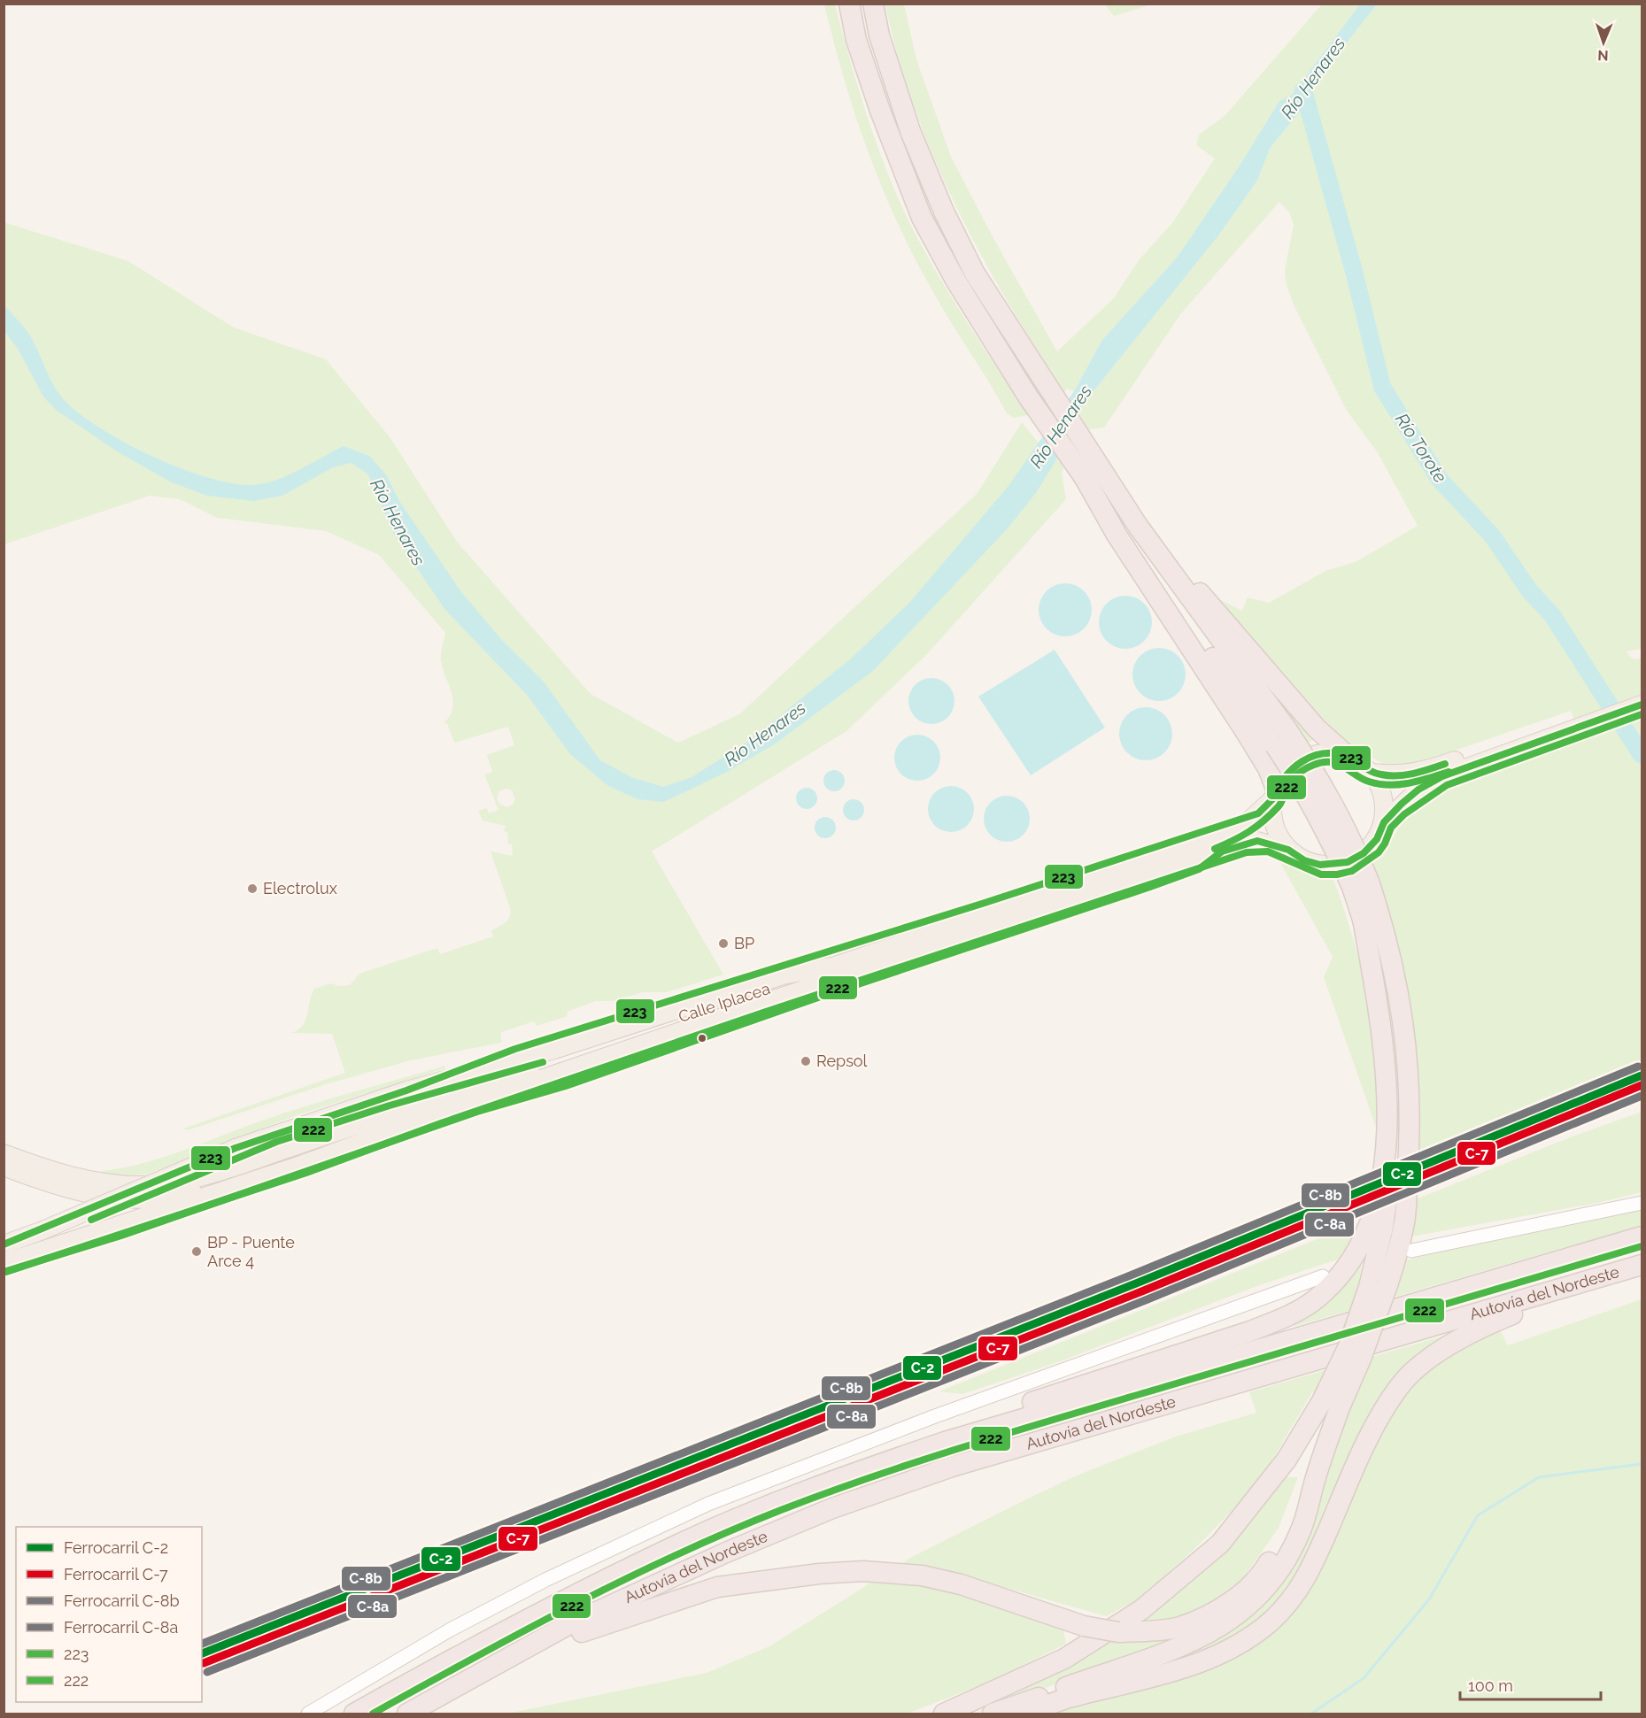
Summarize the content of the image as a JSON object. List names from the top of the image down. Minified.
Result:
{"streets":{"highway":["Autovía del Nordeste"],"main road":["Calle Iplacea"]},"water":["Río Henares","Río Torote"],"places":["Electrolux","BP","Repsol","BP - Puente Arce 4"],"lines":["transit line 223","transit line 222","rail line C-8b","rail line C-2","rail line C-7","rail line C-8a"],"legend":["Ferrocarril C-2","Ferrocarril C-7","Ferrocarril C-8b","Ferrocarril C-8a","223","222"],"scale_bar":"100 m","north":"bottom"}
